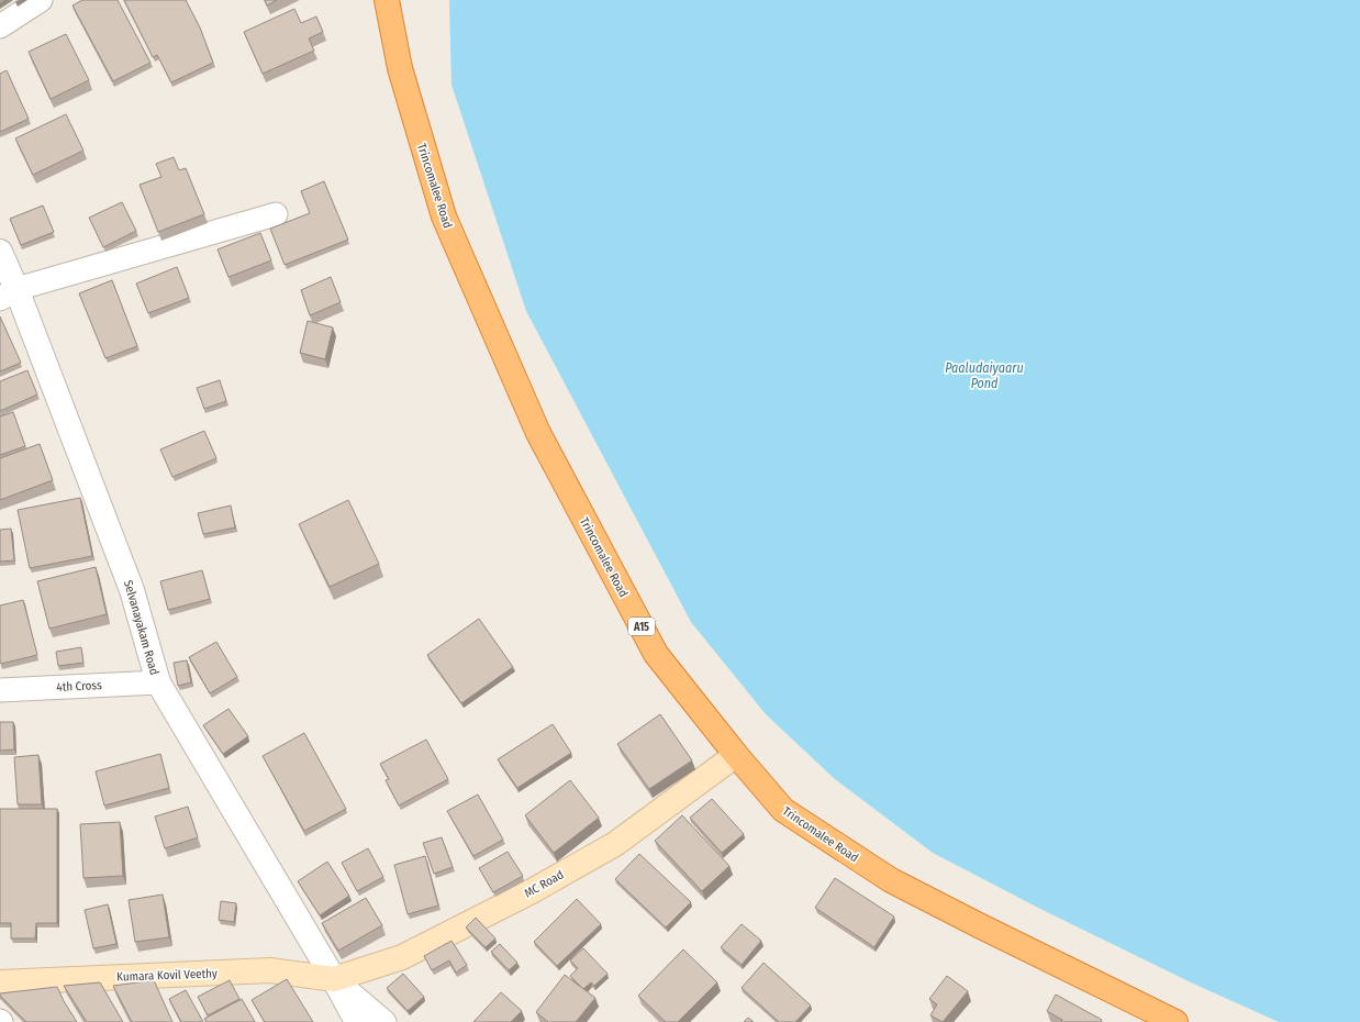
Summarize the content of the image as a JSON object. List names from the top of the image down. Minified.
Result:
{"streets":{"highway":["Trincomalee Road","A15"],"main road":["MC Road","Kumara Kovil Veethy"],"street":["Selvanayakam Road","4th Cross"]},"crossings":[["Trincomalee Road","MC Road"],["Selvanayakam Road","4th Cross"],["Selvanayakam Road","MC Road"],["Selvanayakam Road","Kumara Kovil Veethy"],["MC Road","Kumara Kovil Veethy"]],"water":["Paaludaiyaaru Pond"]}
